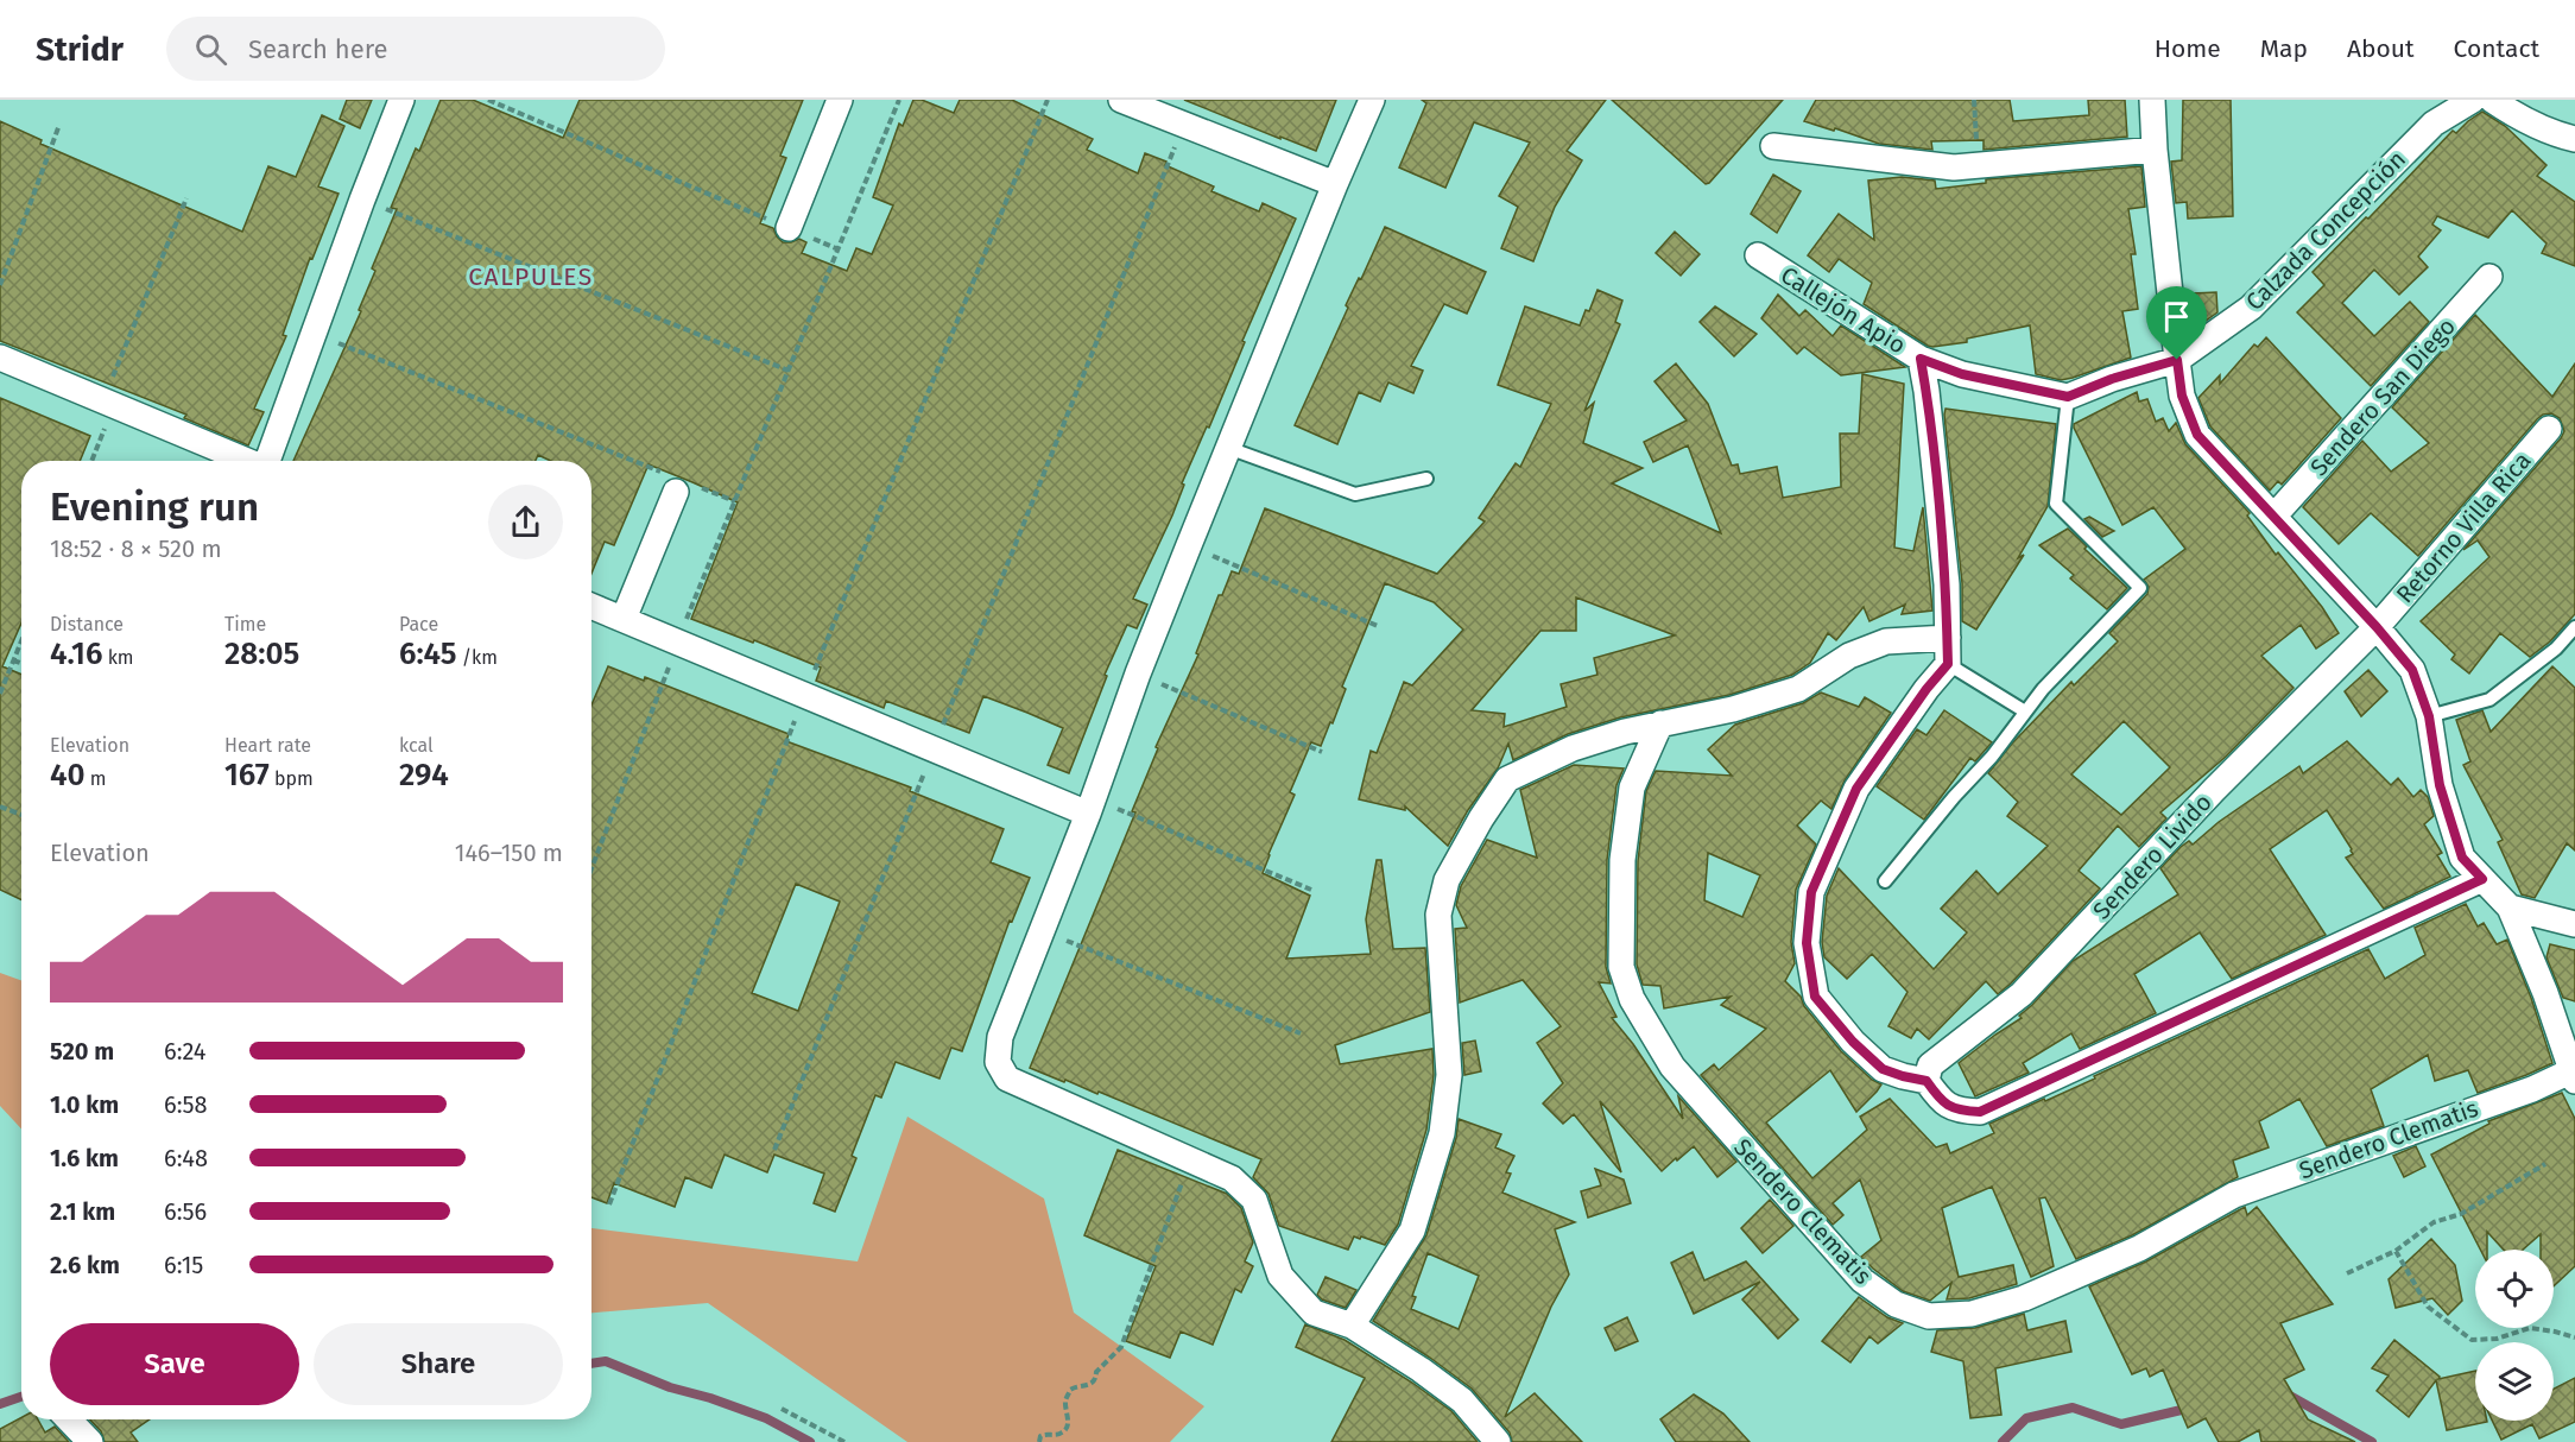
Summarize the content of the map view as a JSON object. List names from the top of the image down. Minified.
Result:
{"streets":{"street":["Calzada Concepción","Callejón Apio","Sendero San Diego","Retorno Villa Rica","Sendero Livido","Sendero Clematis"]},"crossings":[["Retorno Villa Rica","Sendero Livido"]],"districts":["CALPULES"],"page":{"header":"Stridr","search":"Search here","nav":["Home","Map","About","Contact"],"heading":["Evening run","18:52 · 8 × 520 m"],"stats":[["Distance","4.16 km"],["Time","28:05"],["Pace","6:45 /km"],["Elevation","40 m"],["Heart rate","167 bpm"],["kcal","294"]],"chart":["Elevation","146–150 m"],"list":[{"name":"520 m","note":"6:24"},{"name":"1.0 km","note":"6:58"},{"name":"1.6 km","note":"6:48"},{"name":"2.1 km","note":"6:56"},{"name":"2.6 km","note":"6:15"}],"buttons":["Save","Share"]}}
